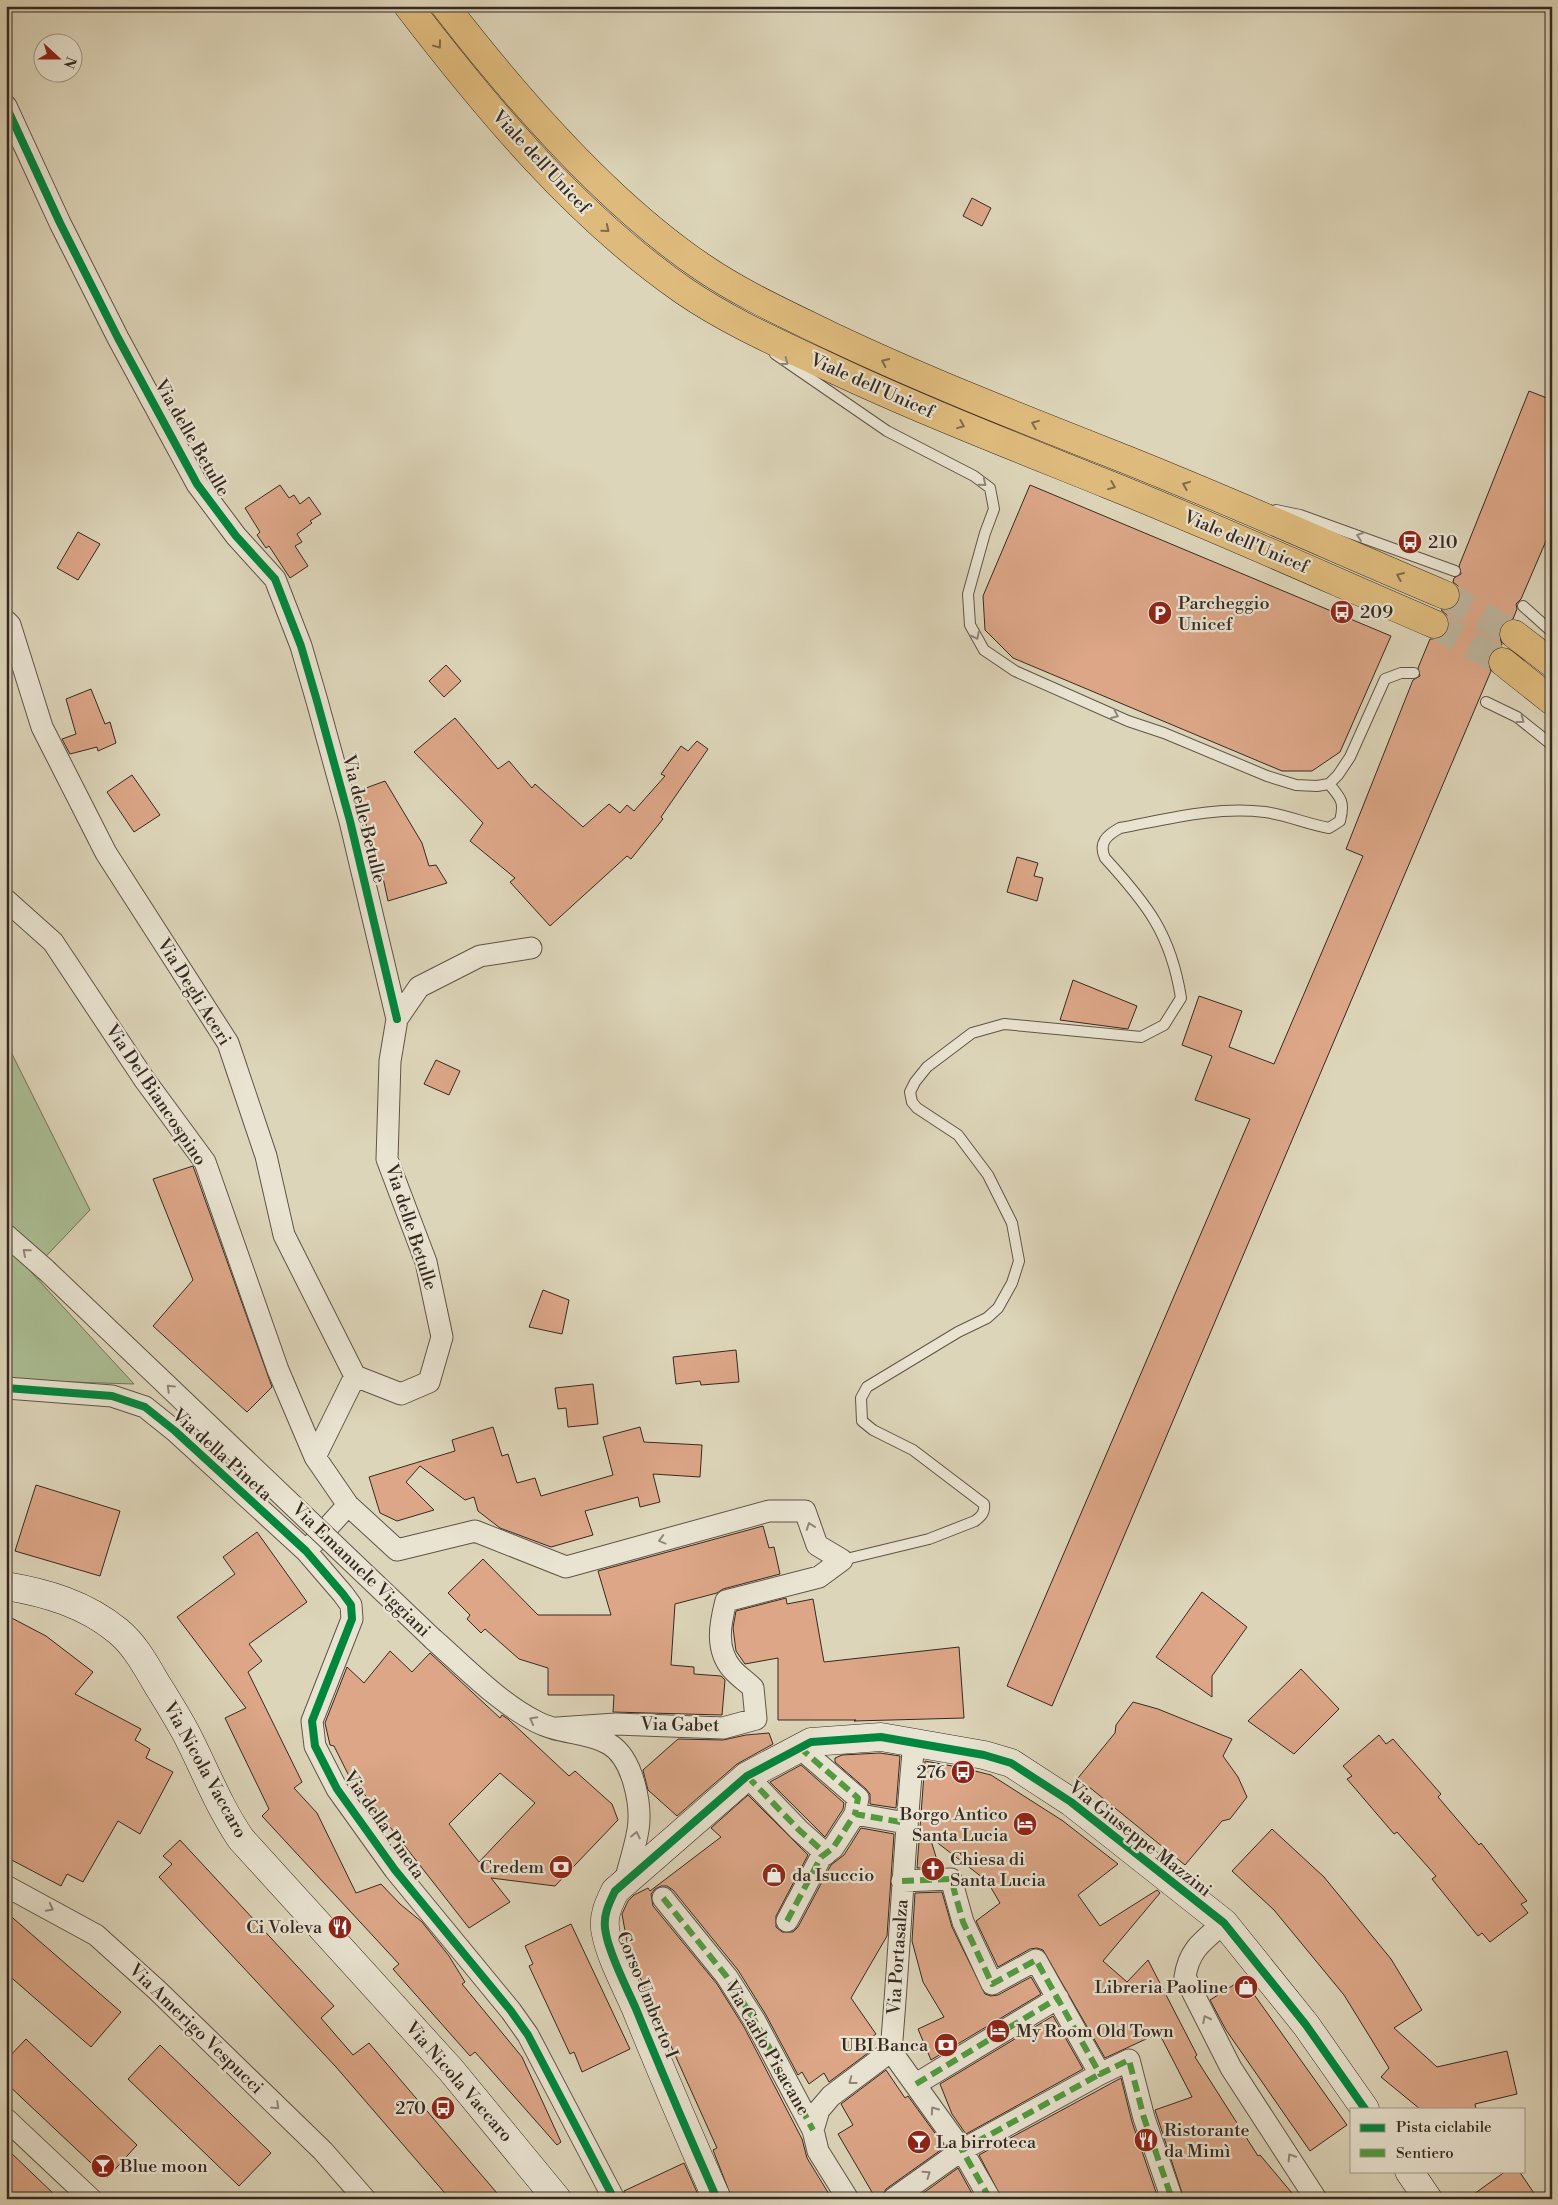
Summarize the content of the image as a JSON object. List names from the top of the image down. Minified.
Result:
{"streets":{"main road":["Viale dell'Unicef"],"street":["Via delle Betulle","Via Degli Aceri","Via Del Biancospino","Via della Pineta","Via Emanuele Viggiani","Via Gabet","Via Nicola Vaccaro","Via Giuseppe Mazzini","Via Portasalza","Corso Umberto I","Via Amerigo Vespucci","Via Carlo Pisacane"]},"crossings":[["Via delle Betulle","Via Degli Aceri"],["Via Del Biancospino","Via Gabet"],["Via Emanuele Viggiani","Via Gabet"],["Via Emanuele Viggiani","Corso Umberto I"],["Via Giuseppe Mazzini","Via Portasalza"],["Via Giuseppe Mazzini","Corso Umberto I"]],"one_way":["Via Del Biancospino","Via Emanuele Viggiani","Via Amerigo Vespucci"],"places":{"bus stop":["210","209","276","270"],"parking":["Parcheggio Unicef"],"hotel":["Borgo Antico Santa Lucia","My Room Old Town"],"bank":["Credem","UBI Banca"],"church":["Chiesa di Santa Lucia"],"shop":["da Isuccio","Libreria Paoline"],"restaurant":["Ci Voleva","Ristorante da Mimì"],"bar":["La birroteca","Blue moon"]},"legend":["Pista ciclabile","Sentiero"],"north":"right"}
